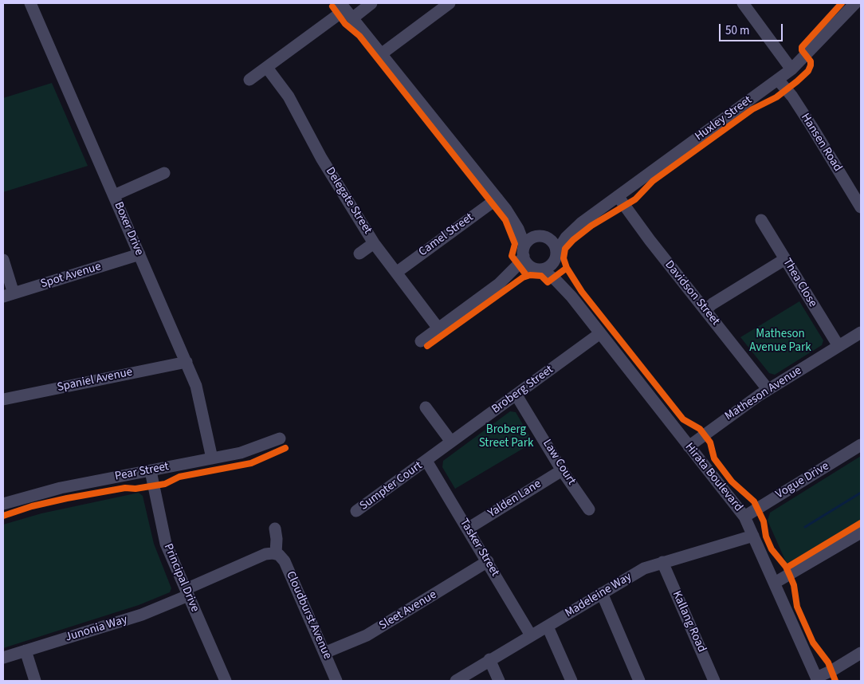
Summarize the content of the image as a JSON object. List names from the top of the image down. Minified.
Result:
{"streets":{"street":["Huxley Street","Hansen Road","Delegate Street","Boxer Drive","Camel Street","Spot Avenue","Thea Close","Davidson Street","Spaniel Avenue","Broberg Street","Matheson Avenue","Law Court","Pear Street","Hirata Boulevard","Vogue Drive","Sumpter Court","Yalden Lane","Tasker Street","Principal Drive","Madeleine Way","Sleet Avenue","Cloudburst Avenue","Kallang Road","Junonia Way"]},"crossings":[["Huxley Street","Hansen Road"],["Huxley Street","Davidson Street"],["Huxley Street","Hirata Boulevard"],["Delegate Street","Camel Street"],["Boxer Drive","Spot Avenue"],["Boxer Drive","Spaniel Avenue"],["Boxer Drive","Pear Street"],["Thea Close","Matheson Avenue"],["Davidson Street","Matheson Avenue"],["Broberg Street","Law Court"],["Broberg Street","Hirata Boulevard"],["Broberg Street","Sumpter Court"],["Broberg Street","Tasker Street"],["Matheson Avenue","Hirata Boulevard"],["Law Court","Yalden Lane"],["Pear Street","Principal Drive"],["Hirata Boulevard","Vogue Drive"],["Hirata Boulevard","Madeleine Way"],["Sumpter Court","Tasker Street"],["Yalden Lane","Tasker Street"],["Tasker Street","Madeleine Way"],["Tasker Street","Sleet Avenue"],["Principal Drive","Junonia Way"],["Madeleine Way","Kallang Road"],["Sleet Avenue","Cloudburst Avenue"]],"parks":["Matheson Avenue Park","Broberg Street Park"],"scale_bar":"50 m"}
